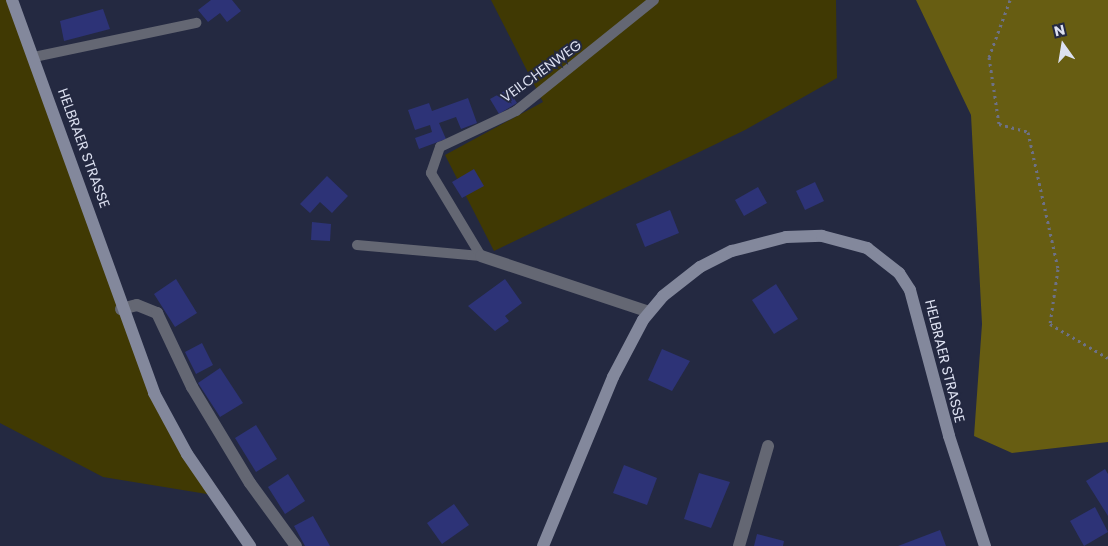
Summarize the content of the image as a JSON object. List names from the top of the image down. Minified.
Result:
{"streets":{"main road":["HELBRAER STRASSE"],"lane":["VEILCHENWEG"]},"north":"top"}
